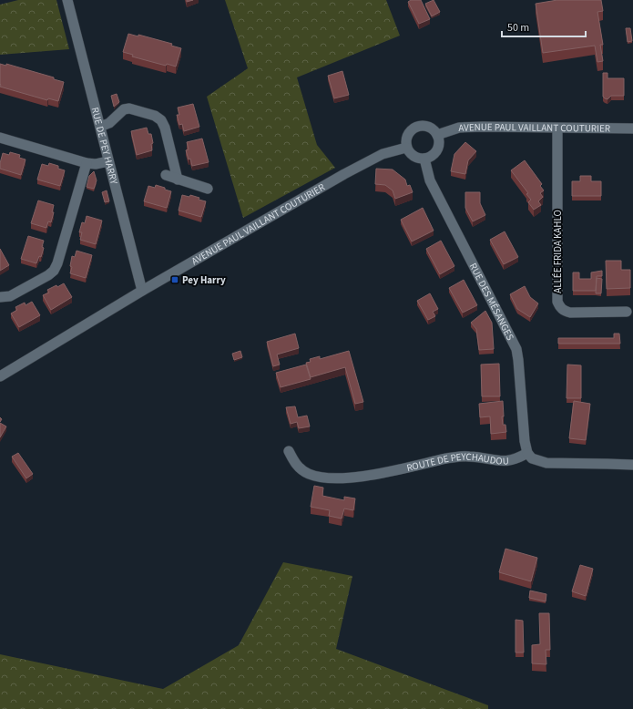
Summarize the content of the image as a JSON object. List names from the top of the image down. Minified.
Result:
{"streets":{"street":["AVENUE PAUL VAILLANT COUTURIER","RUE DE PEY HARRY","ALLÉE FRIDA KAHLO","RUE DES MÉSANGES","ROUTE DE PEYCHAUDOU"]},"crossings":[["AVENUE PAUL VAILLANT COUTURIER","RUE DE PEY HARRY"],["AVENUE PAUL VAILLANT COUTURIER","ALLÉE FRIDA KAHLO"],["AVENUE PAUL VAILLANT COUTURIER","RUE DES MÉSANGES"],["RUE DES MÉSANGES","ROUTE DE PEYCHAUDOU"]],"places":{"transit":["Pey Harry"]},"scale_bar":"50 m"}
